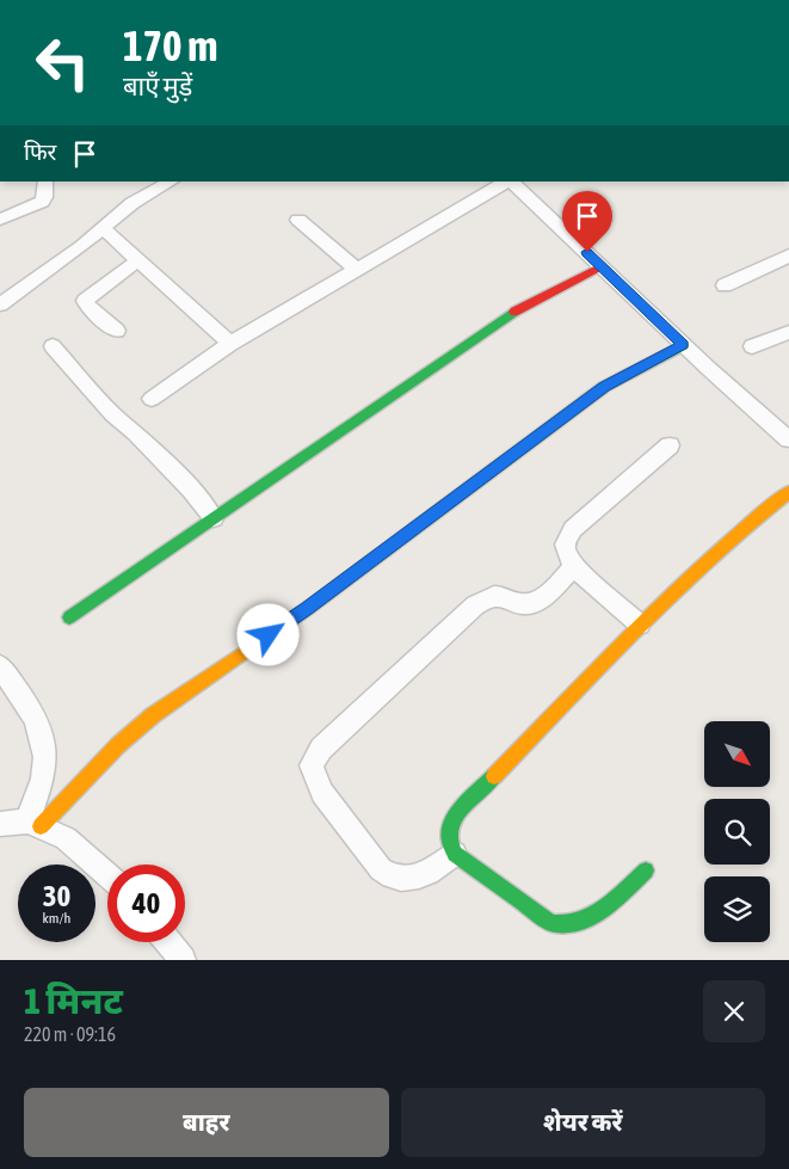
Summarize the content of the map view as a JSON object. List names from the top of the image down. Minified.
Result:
{"north":"bottom right","page":{"turn":["170 m","बाएँ मुड़ें"],"then":"फिर","speed":"30 km/h","limit":"40","heading":["1 मिनट","220 m · 09:16"],"buttons":["बाहर","शेयर करें"]}}
